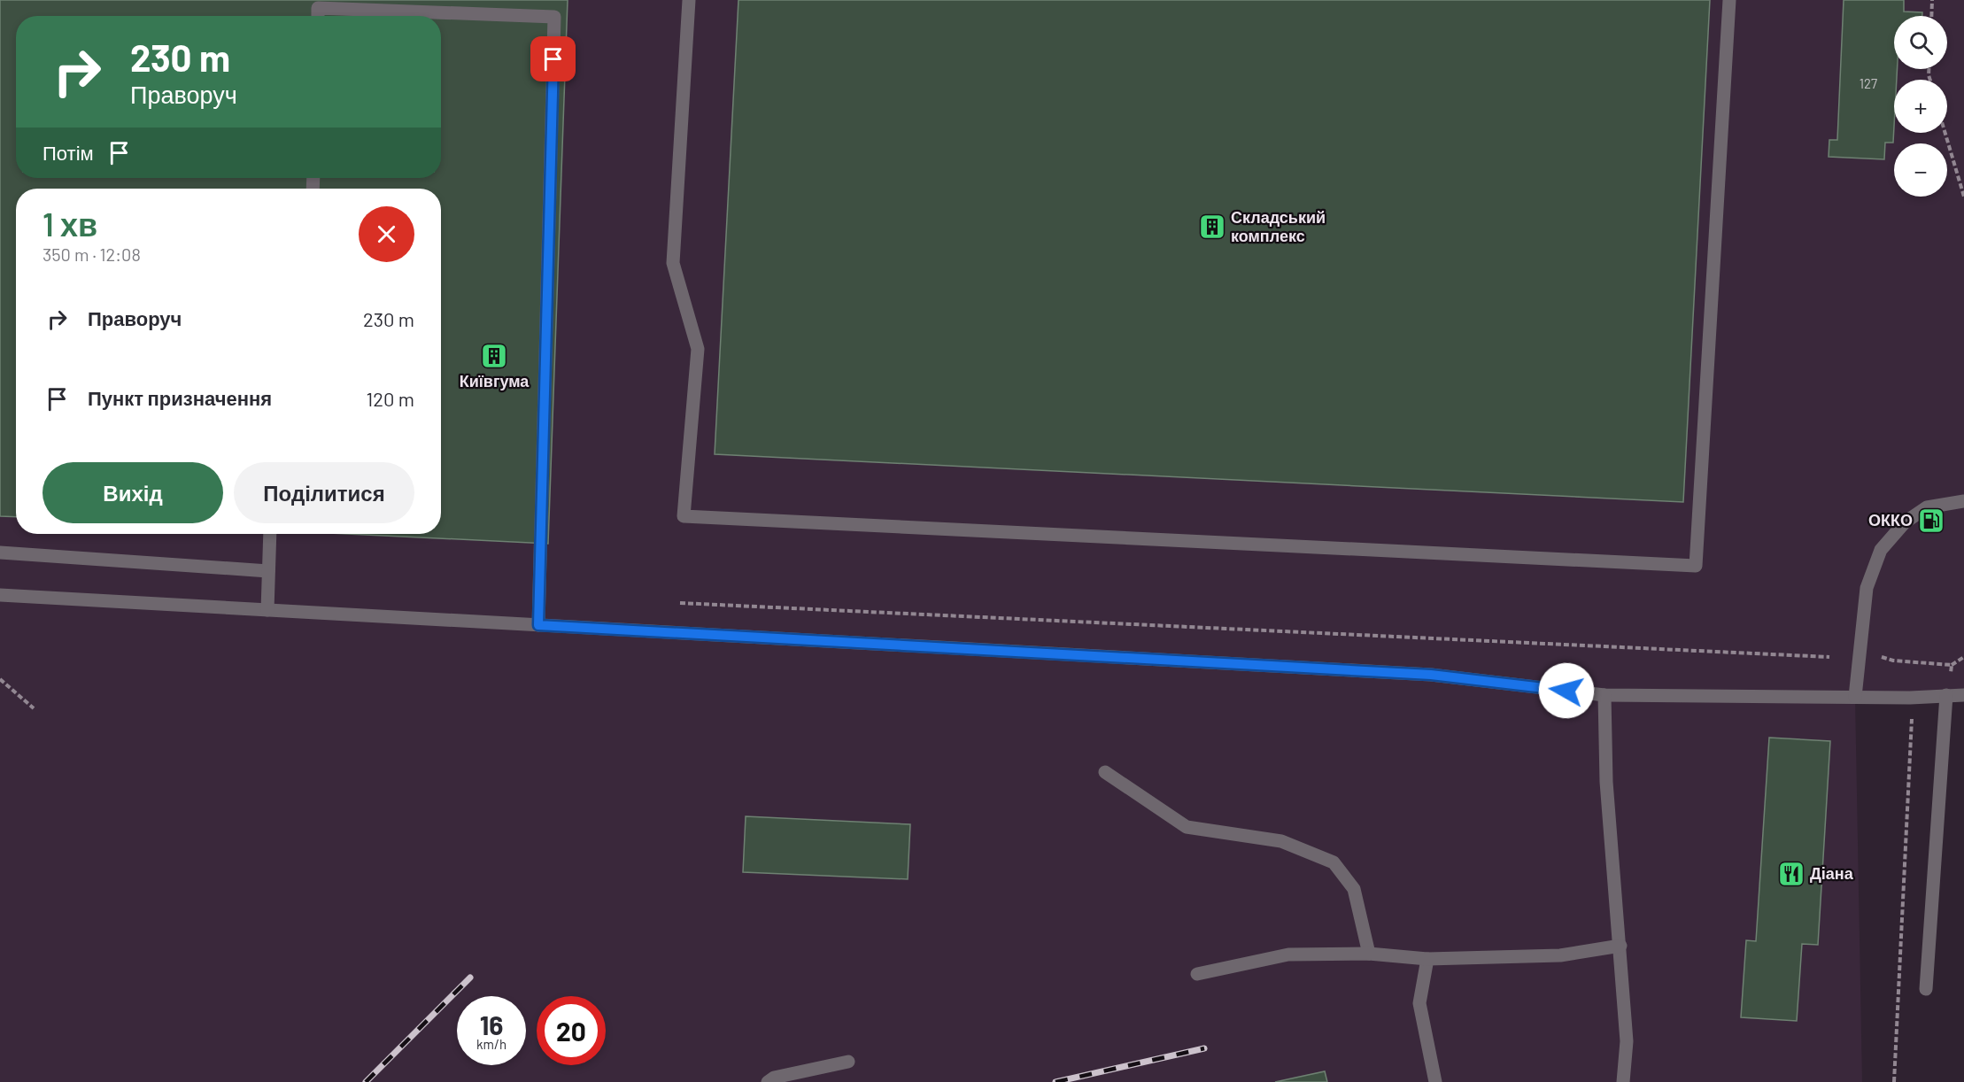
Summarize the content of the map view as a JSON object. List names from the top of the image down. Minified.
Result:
{"places":{"building":["Складський комплекс","Київгума"],"fuel station":["ОККО"],"restaurant":["Діана"]},"house_numbers":["127"],"page":{"map_buttons":["+","−"],"turn":["230 m","Праворуч"],"then":"Потім","heading":["1 хв","350 m · 12:08"],"list":[{"name":"Праворуч","value":"230 m"},{"name":"Пункт призначення","value":"120 m"}],"buttons":["Вихід","Поділитися"],"speed":"16 km/h","limit":"20"}}
